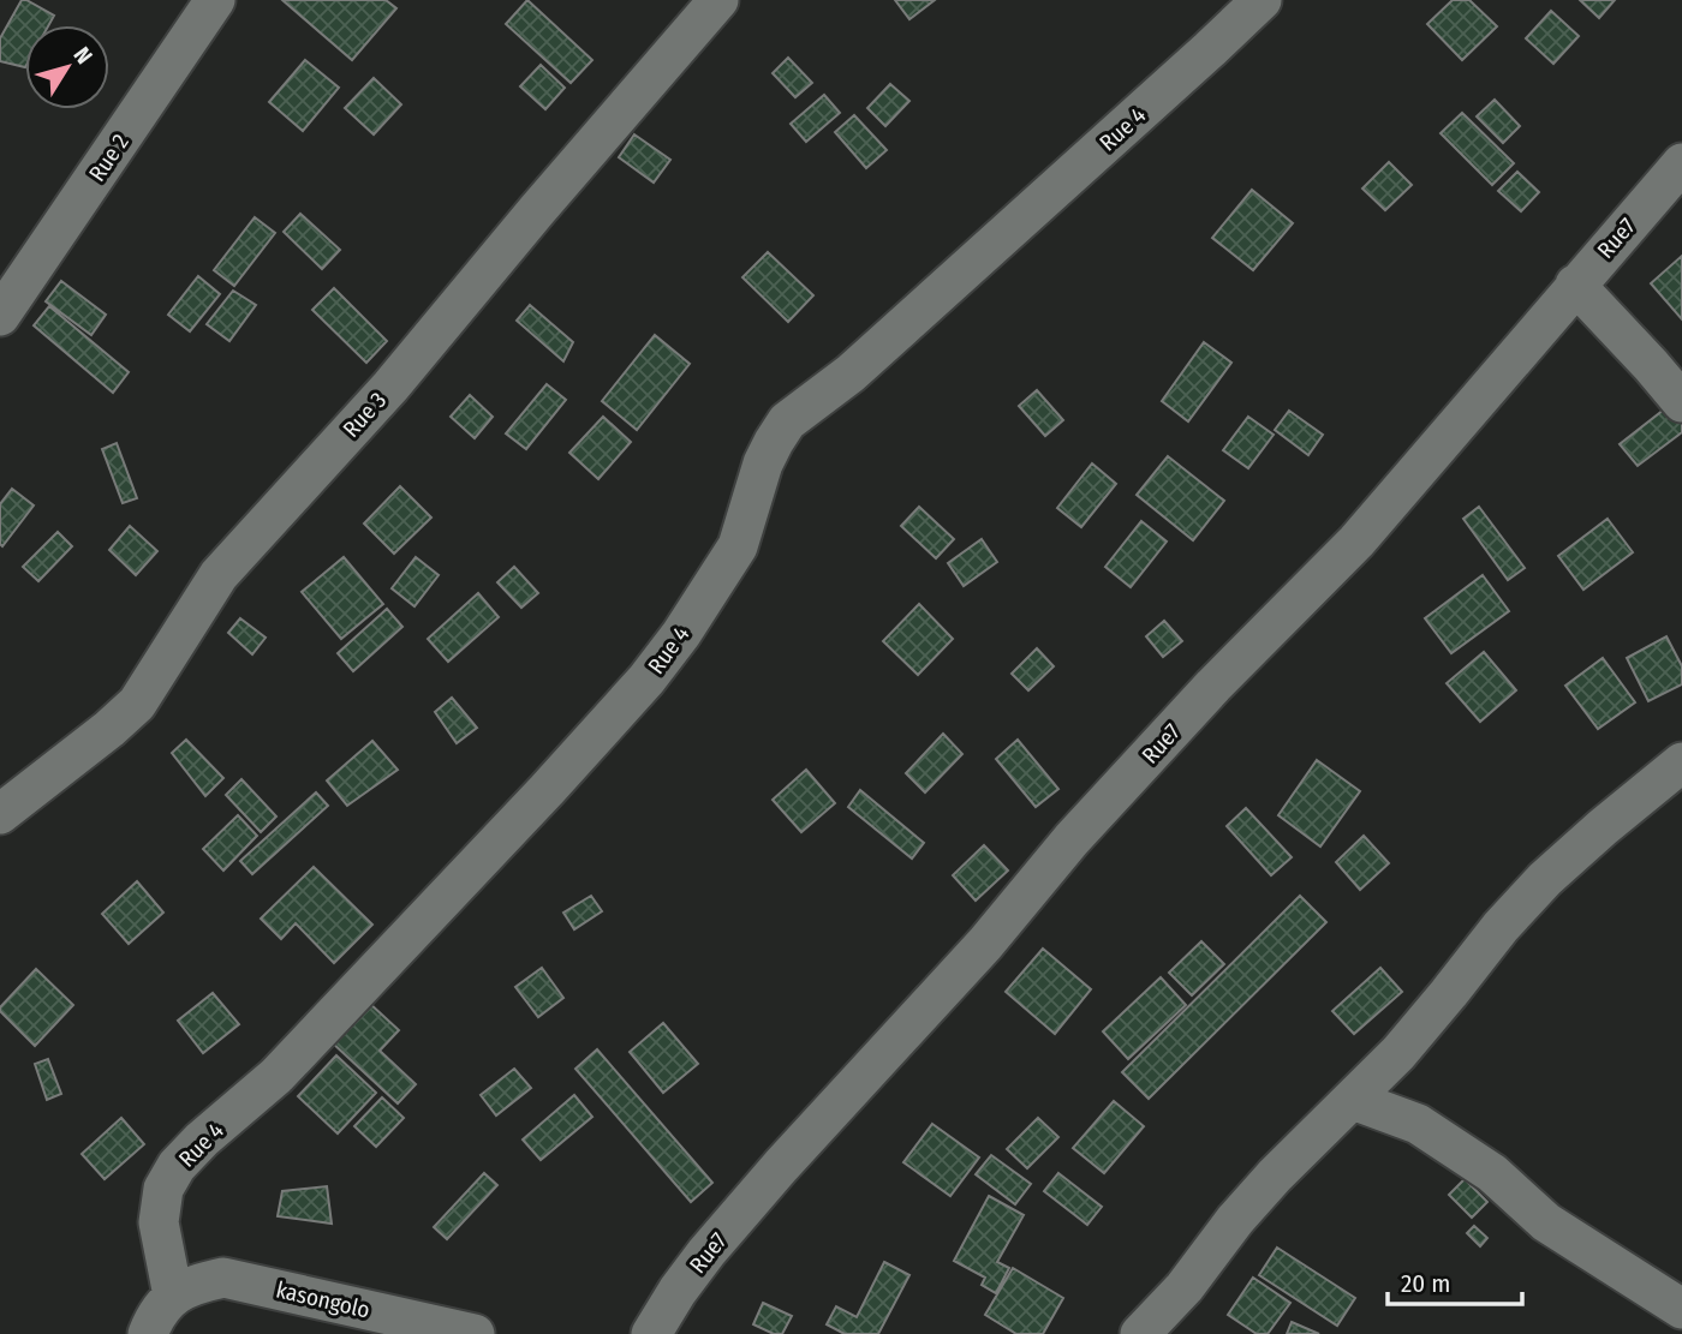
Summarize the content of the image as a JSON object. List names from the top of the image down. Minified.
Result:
{"streets":{"street":["Rue 4","Rue 2","Rue7","Rue 3","kasongolo"]},"crossings":[["Rue 4","kasongolo"]],"scale_bar":"20 m","north":"top right"}
